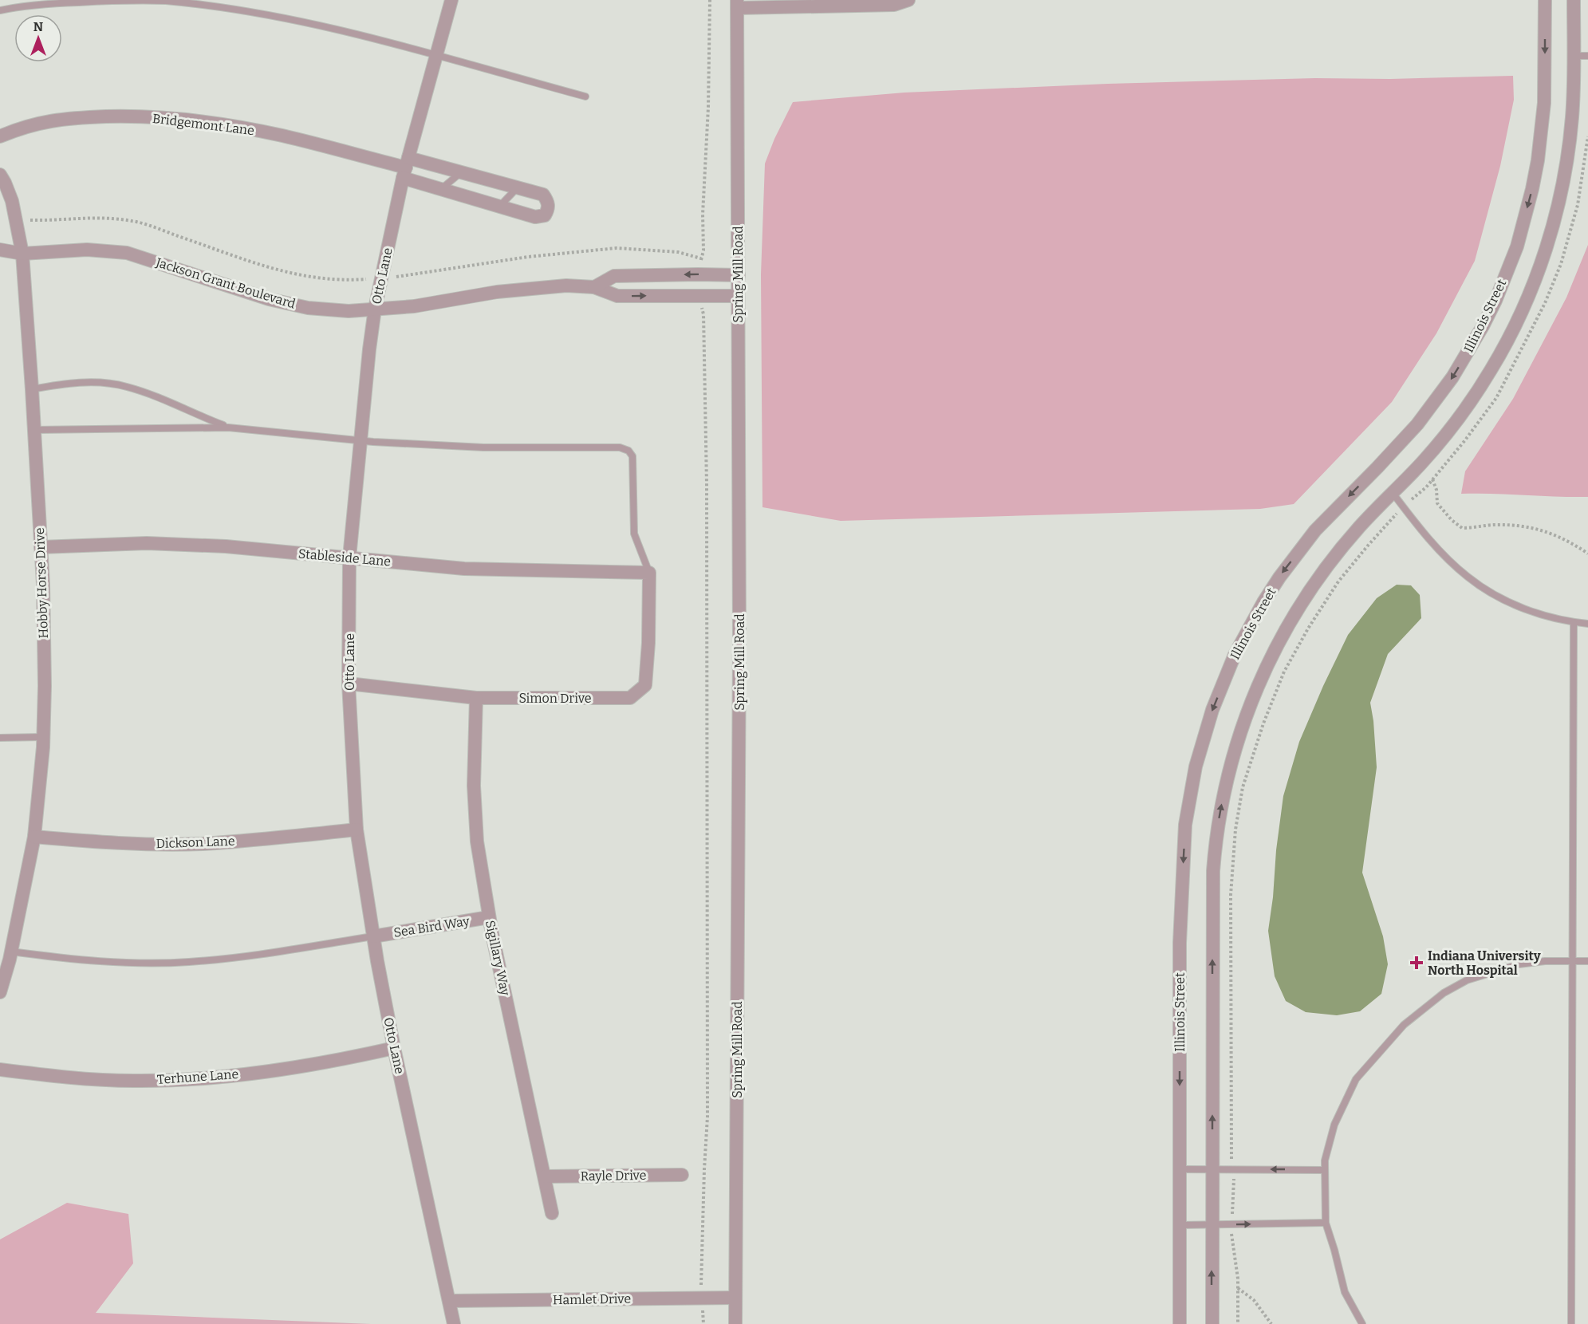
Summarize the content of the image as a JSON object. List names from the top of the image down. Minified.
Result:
{"streets":{"street":["Bridgemont Lane","Spring Mill Road","Otto Lane","Jackson Grant Boulevard","Illinois Street","Stableside Lane","Hobby Horse Drive","Simon Drive","Dickson Lane","Sea Bird Way","Sigillary Way","Terhune Lane","Rayle Drive","Hamlet Drive"]},"crossings":[["Bridgemont Lane","Otto Lane"],["Spring Mill Road","Jackson Grant Boulevard"],["Spring Mill Road","Hamlet Drive"],["Otto Lane","Jackson Grant Boulevard"],["Otto Lane","Stableside Lane"],["Otto Lane","Simon Drive"],["Otto Lane","Dickson Lane"],["Otto Lane","Sea Bird Way"],["Otto Lane","Terhune Lane"],["Otto Lane","Hamlet Drive"],["Jackson Grant Boulevard","Hobby Horse Drive"],["Stableside Lane","Hobby Horse Drive"],["Stableside Lane","Simon Drive"],["Hobby Horse Drive","Dickson Lane"],["Simon Drive","Sigillary Way"],["Sea Bird Way","Sigillary Way"],["Sigillary Way","Rayle Drive"]],"places":{"health":["Indiana University North Hospital"]},"north":"top"}
